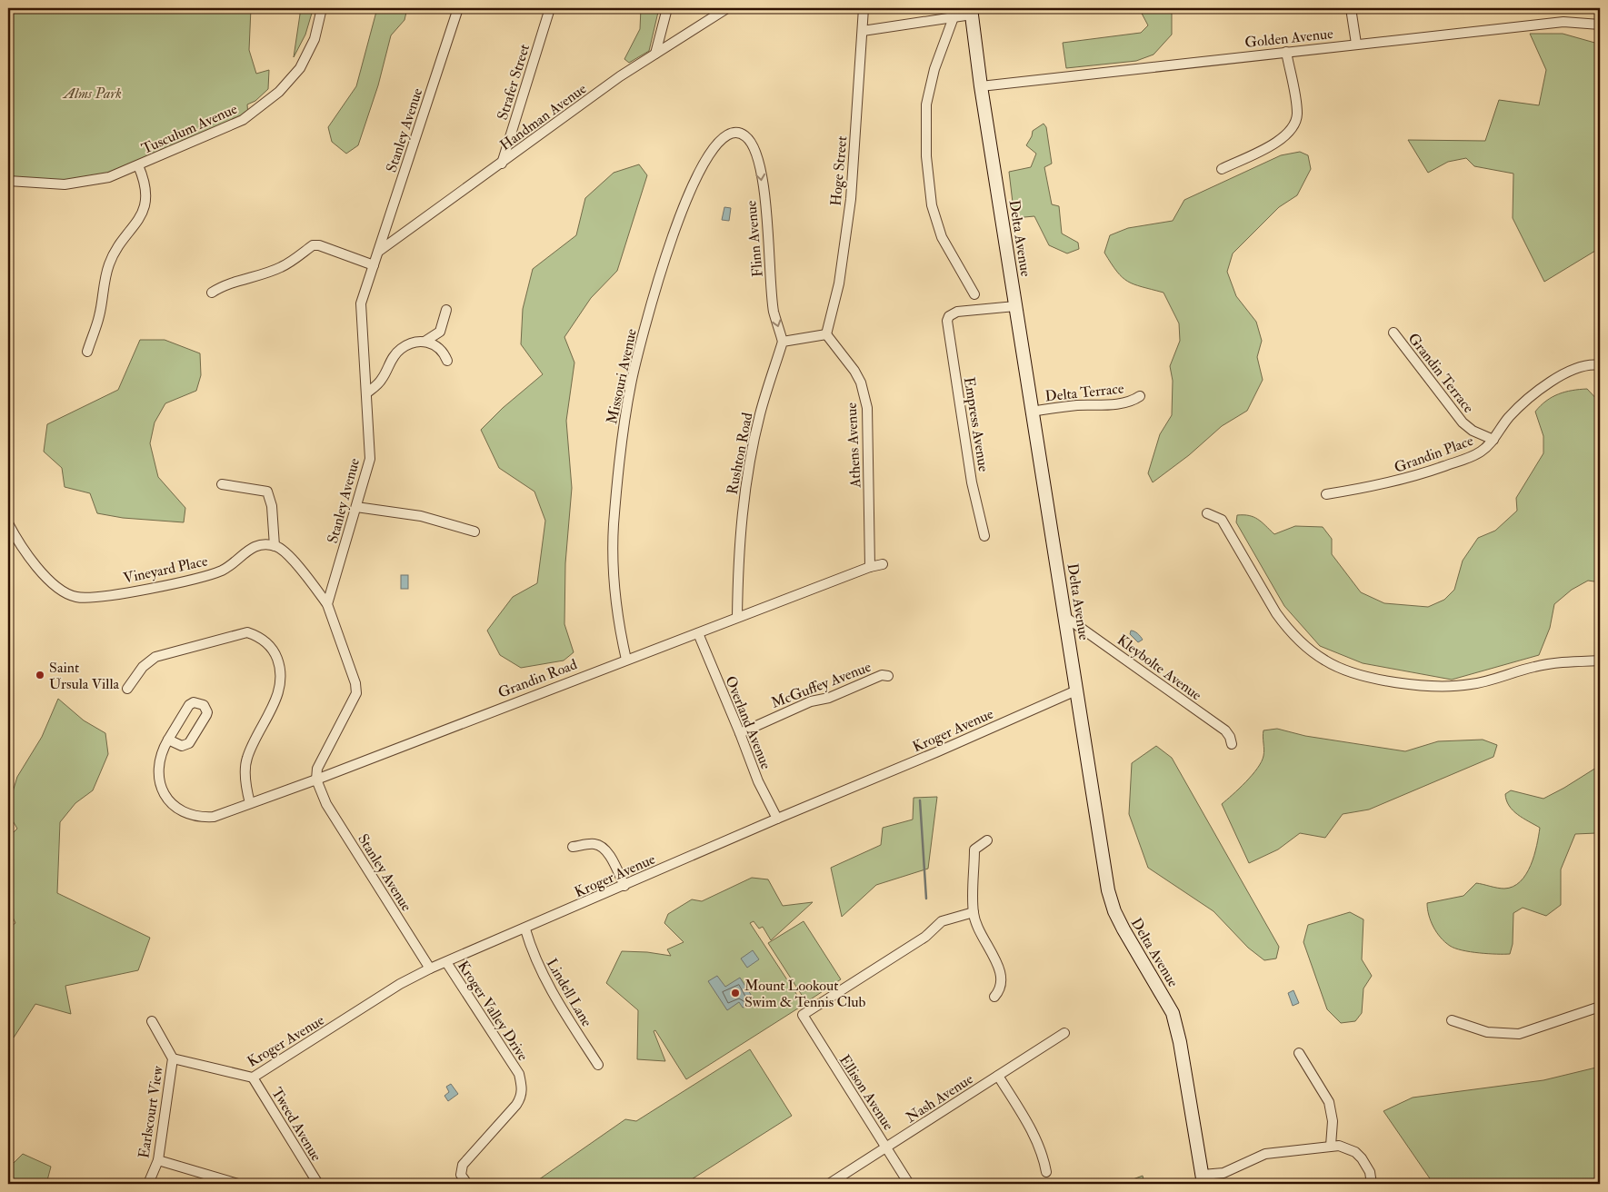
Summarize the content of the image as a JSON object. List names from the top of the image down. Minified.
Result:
{"streets":{"main road":["Delta Avenue"],"street":["Golden Avenue","Strafer Street","Handman Avenue","Tusculum Avenue","Stanley Avenue","Hoge Street","Flinn Avenue","Grandin Terrace","Missouri Avenue","Delta Terrace","Empress Avenue","Athens Avenue","Rushton Road","Grandin Place","Vineyard Place","Kleybolte Avenue","Grandin Road","McGuffey Avenue","Overland Avenue","Kroger Avenue","Lindell Lane","Kroger Valley Drive","Ellison Avenue","Nash Avenue","Earlscourt View","Tweed Avenue"]},"crossings":[["Golden Avenue","Delta Avenue"],["Strafer Street","Handman Avenue"],["Handman Avenue","Stanley Avenue"],["Stanley Avenue","Grandin Road"],["Stanley Avenue","Kroger Avenue"],["Hoge Street","Athens Avenue"],["Delta Avenue","Delta Terrace"],["Delta Avenue","Empress Avenue"],["Delta Avenue","Kleybolte Avenue"],["Delta Avenue","Kroger Avenue"],["Flinn Avenue","Missouri Avenue"],["Flinn Avenue","Rushton Road"],["Grandin Terrace","Grandin Place"],["Missouri Avenue","Grandin Road"],["Athens Avenue","Grandin Road"],["Rushton Road","Grandin Road"],["Grandin Road","Overland Avenue"],["McGuffey Avenue","Overland Avenue"],["Overland Avenue","Kroger Avenue"],["Kroger Avenue","Lindell Lane"],["Kroger Avenue","Kroger Valley Drive"],["Kroger Avenue","Earlscourt View"],["Kroger Avenue","Tweed Avenue"],["Ellison Avenue","Nash Avenue"]],"one_way":["Flinn Avenue"],"parks":["Alms Park"],"places":["Saint Ursula Villa","Mount Lookout Swim & Tennis Club"]}
